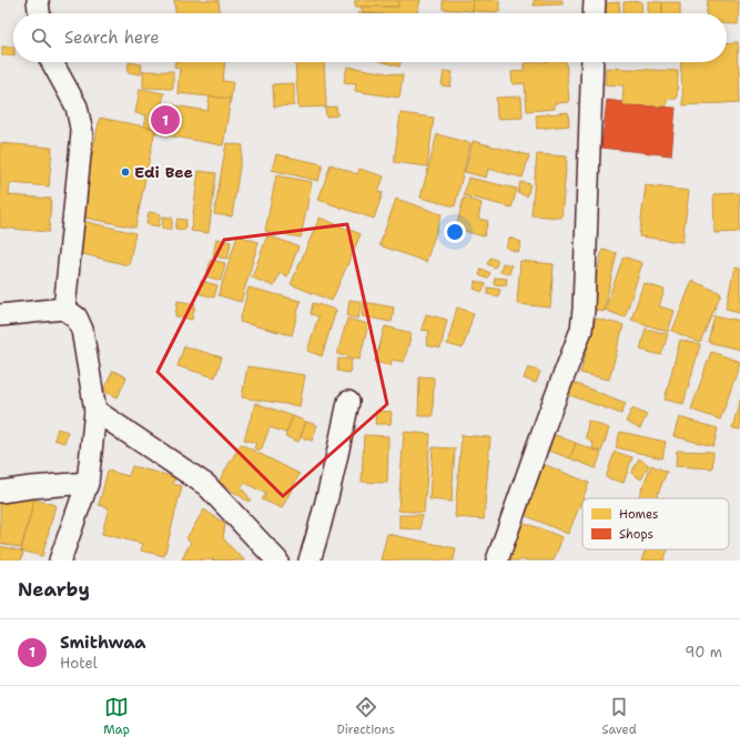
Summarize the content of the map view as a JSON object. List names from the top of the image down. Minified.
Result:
{"places":["Edi Bee"],"legend":["Homes","Shops"],"page":{"search":"Search here","pins":"1","heading":"Nearby","list":[{"mark":"1","name":"Smithwaa","note":"Hotel","value":"90 m"}],"nav":["Map","Directions","Saved"]}}
